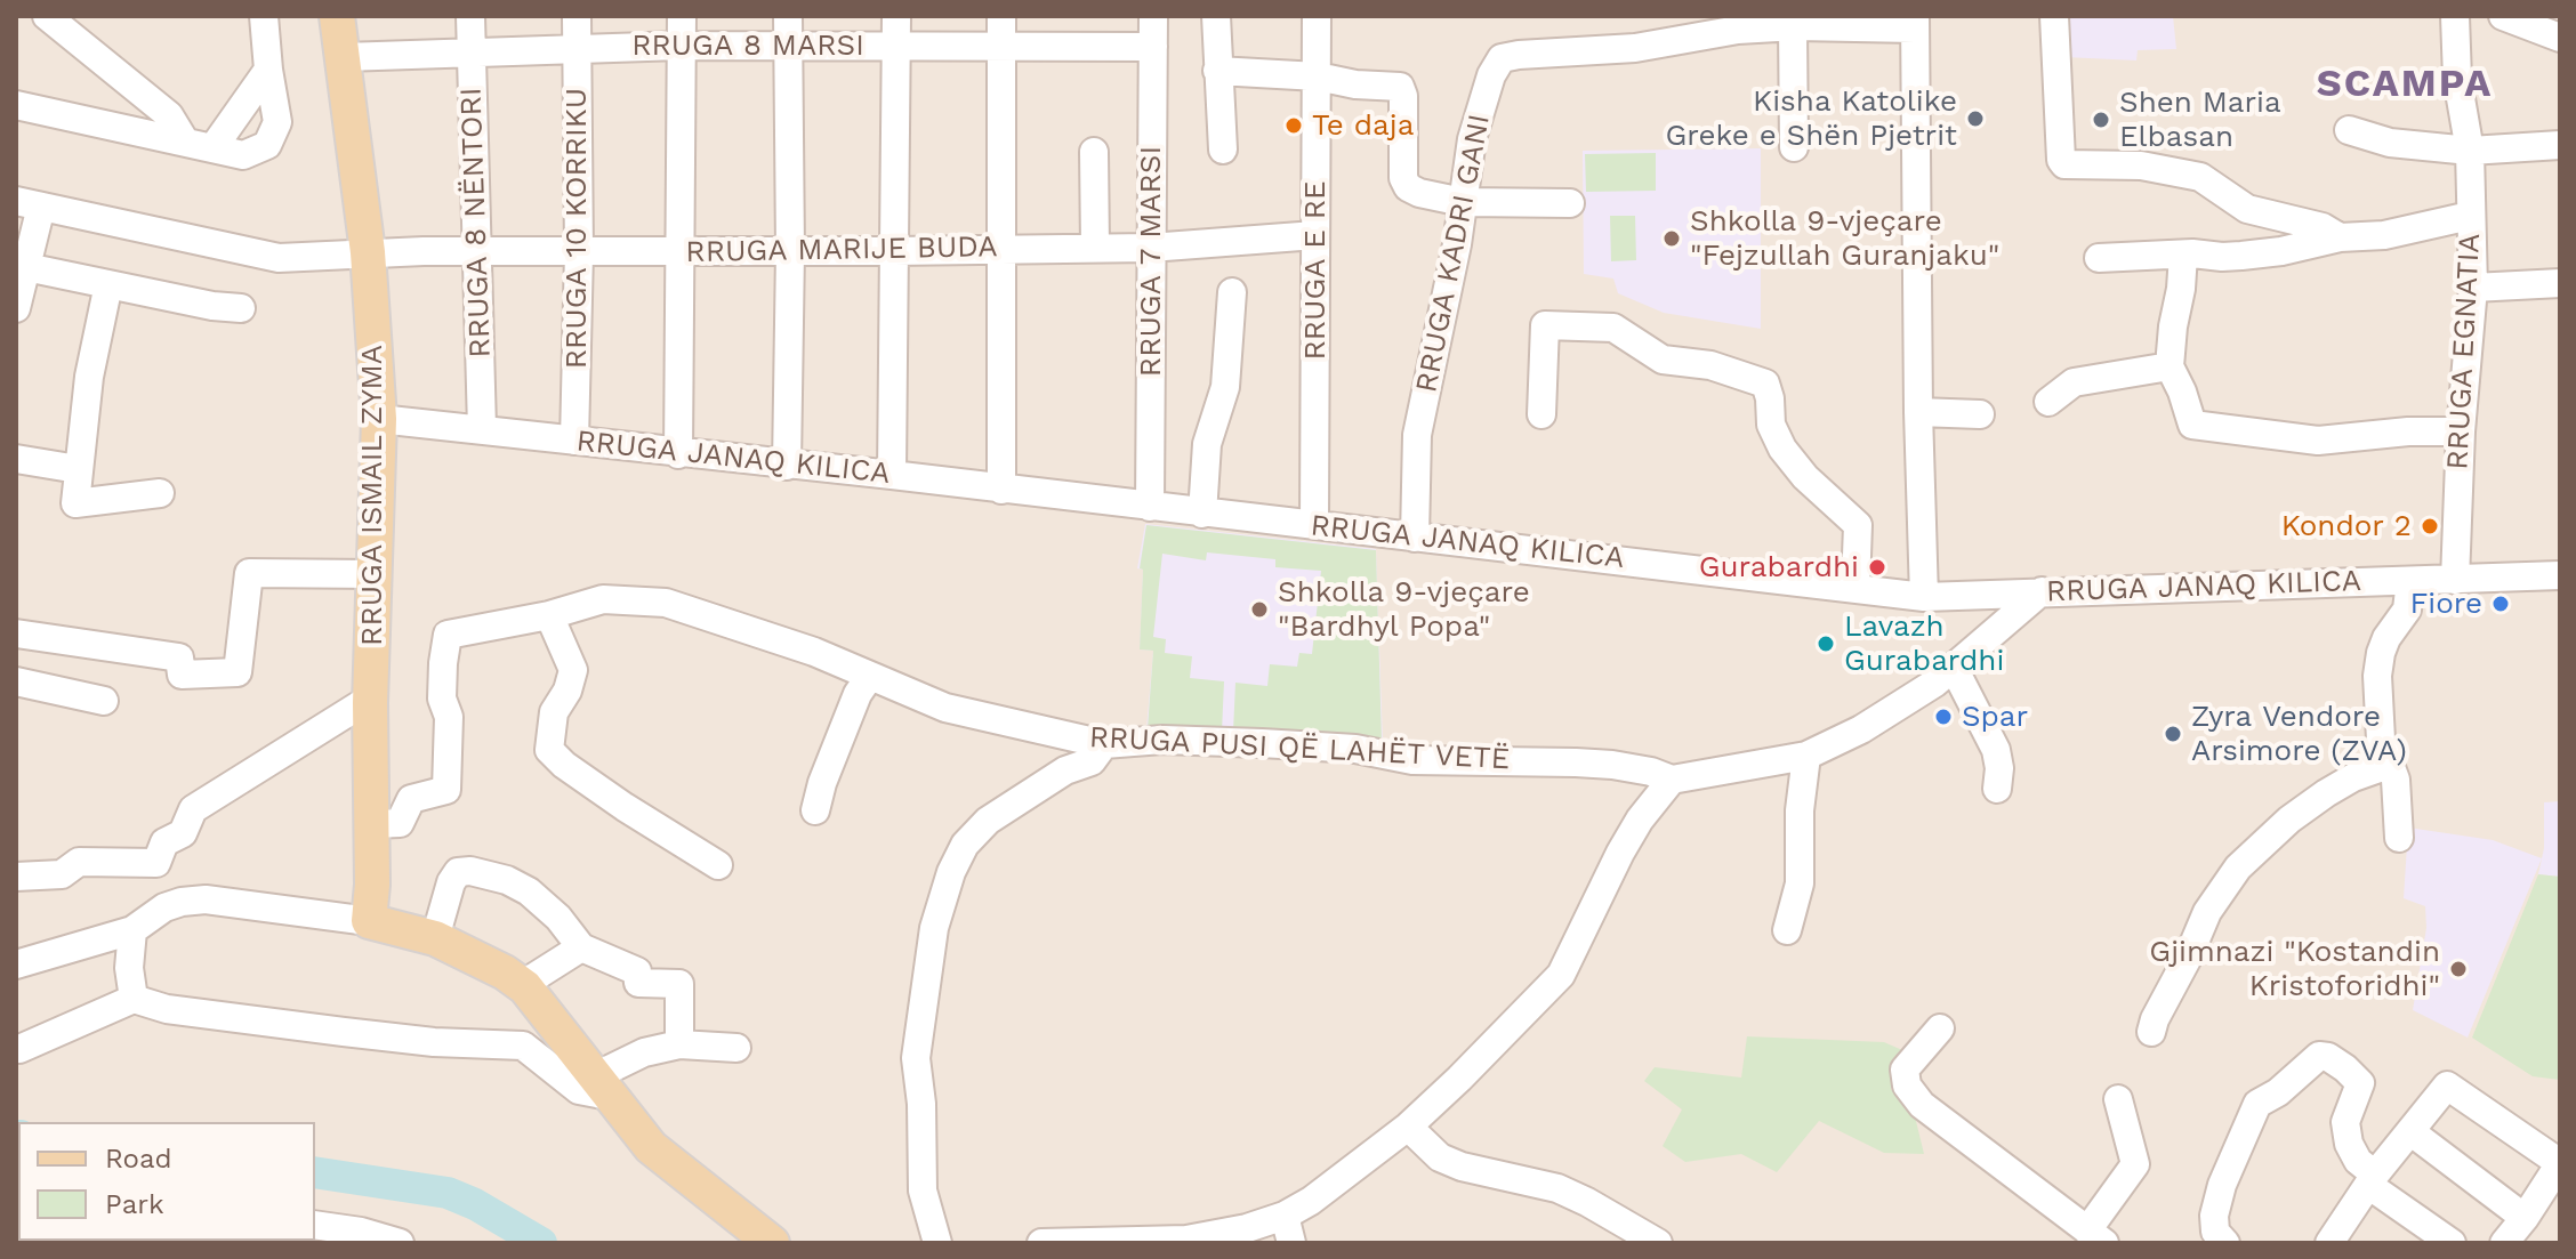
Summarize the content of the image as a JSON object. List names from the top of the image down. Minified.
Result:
{"streets":{"main road":["RRUGA ISMAIL ZYMA"],"street":["RRUGA 8 MARSI","RRUGA 8 NËNTORI","RRUGA 10 KORRIKU","RRUGA MARIJE BUDA","RRUGA KADRI GANI","RRUGA 7 MARSI","RRUGA E RE","RRUGA EGNATIA","RRUGA JANAQ KILICA","RRUGA PUSI QË LAHËT VETË"]},"crossings":[["RRUGA 8 MARSI","RRUGA 8 NËNTORI"],["RRUGA 8 MARSI","RRUGA 10 KORRIKU"],["RRUGA 8 MARSI","RRUGA 7 MARSI"],["RRUGA 8 MARSI","RRUGA ISMAIL ZYMA"],["RRUGA 8 NËNTORI","RRUGA MARIJE BUDA"],["RRUGA 8 NËNTORI","RRUGA JANAQ KILICA"],["RRUGA 10 KORRIKU","RRUGA MARIJE BUDA"],["RRUGA 10 KORRIKU","RRUGA JANAQ KILICA"],["RRUGA MARIJE BUDA","RRUGA 7 MARSI"],["RRUGA MARIJE BUDA","RRUGA E RE"],["RRUGA MARIJE BUDA","RRUGA ISMAIL ZYMA"],["RRUGA KADRI GANI","RRUGA JANAQ KILICA"],["RRUGA 7 MARSI","RRUGA JANAQ KILICA"],["RRUGA E RE","RRUGA JANAQ KILICA"],["RRUGA EGNATIA","RRUGA JANAQ KILICA"],["RRUGA JANAQ KILICA","RRUGA ISMAIL ZYMA"],["RRUGA JANAQ KILICA","RRUGA PUSI QË LAHËT VETË"],["RRUGA ISMAIL ZYMA","RRUGA PUSI QË LAHËT VETË"]],"districts":["SCAMPA"],"places":["Kisha Katolike Greke e Shën Pjetrit","Shen Maria Elbasan","Te daja","Shkolla 9-vjeçare \"Fejzullah Guranjaku\"","Kondor 2","Gurabardhi","Fiore","Shkolla 9-vjeçare \"Bardhyl Popa\"","Lavazh Gurabardhi","Spar","Zyra Vendore Arsimore (ZVA)","Gjimnazi \"Kostandin Kristoforidhi\""],"legend":["Road","Park"]}
